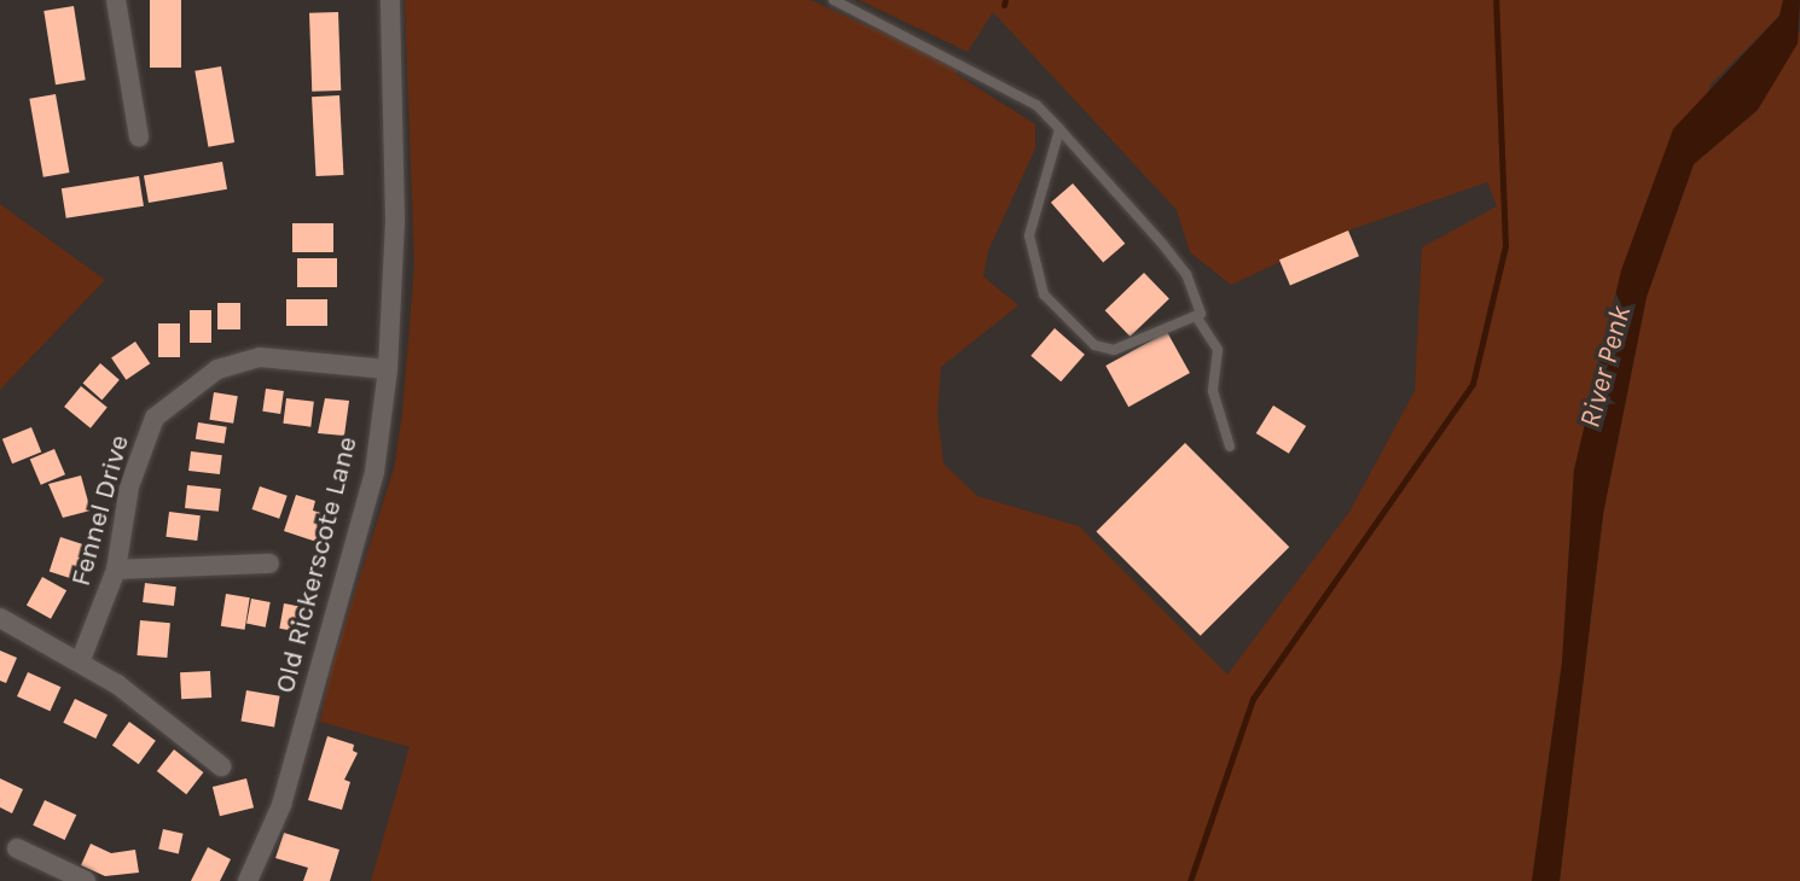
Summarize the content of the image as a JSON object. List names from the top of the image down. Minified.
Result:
{"streets":{"street":["Fennel Drive","Old Rickerscote Lane"]},"crossings":[["Fennel Drive","Old Rickerscote Lane"]],"water":["River Penk"]}
